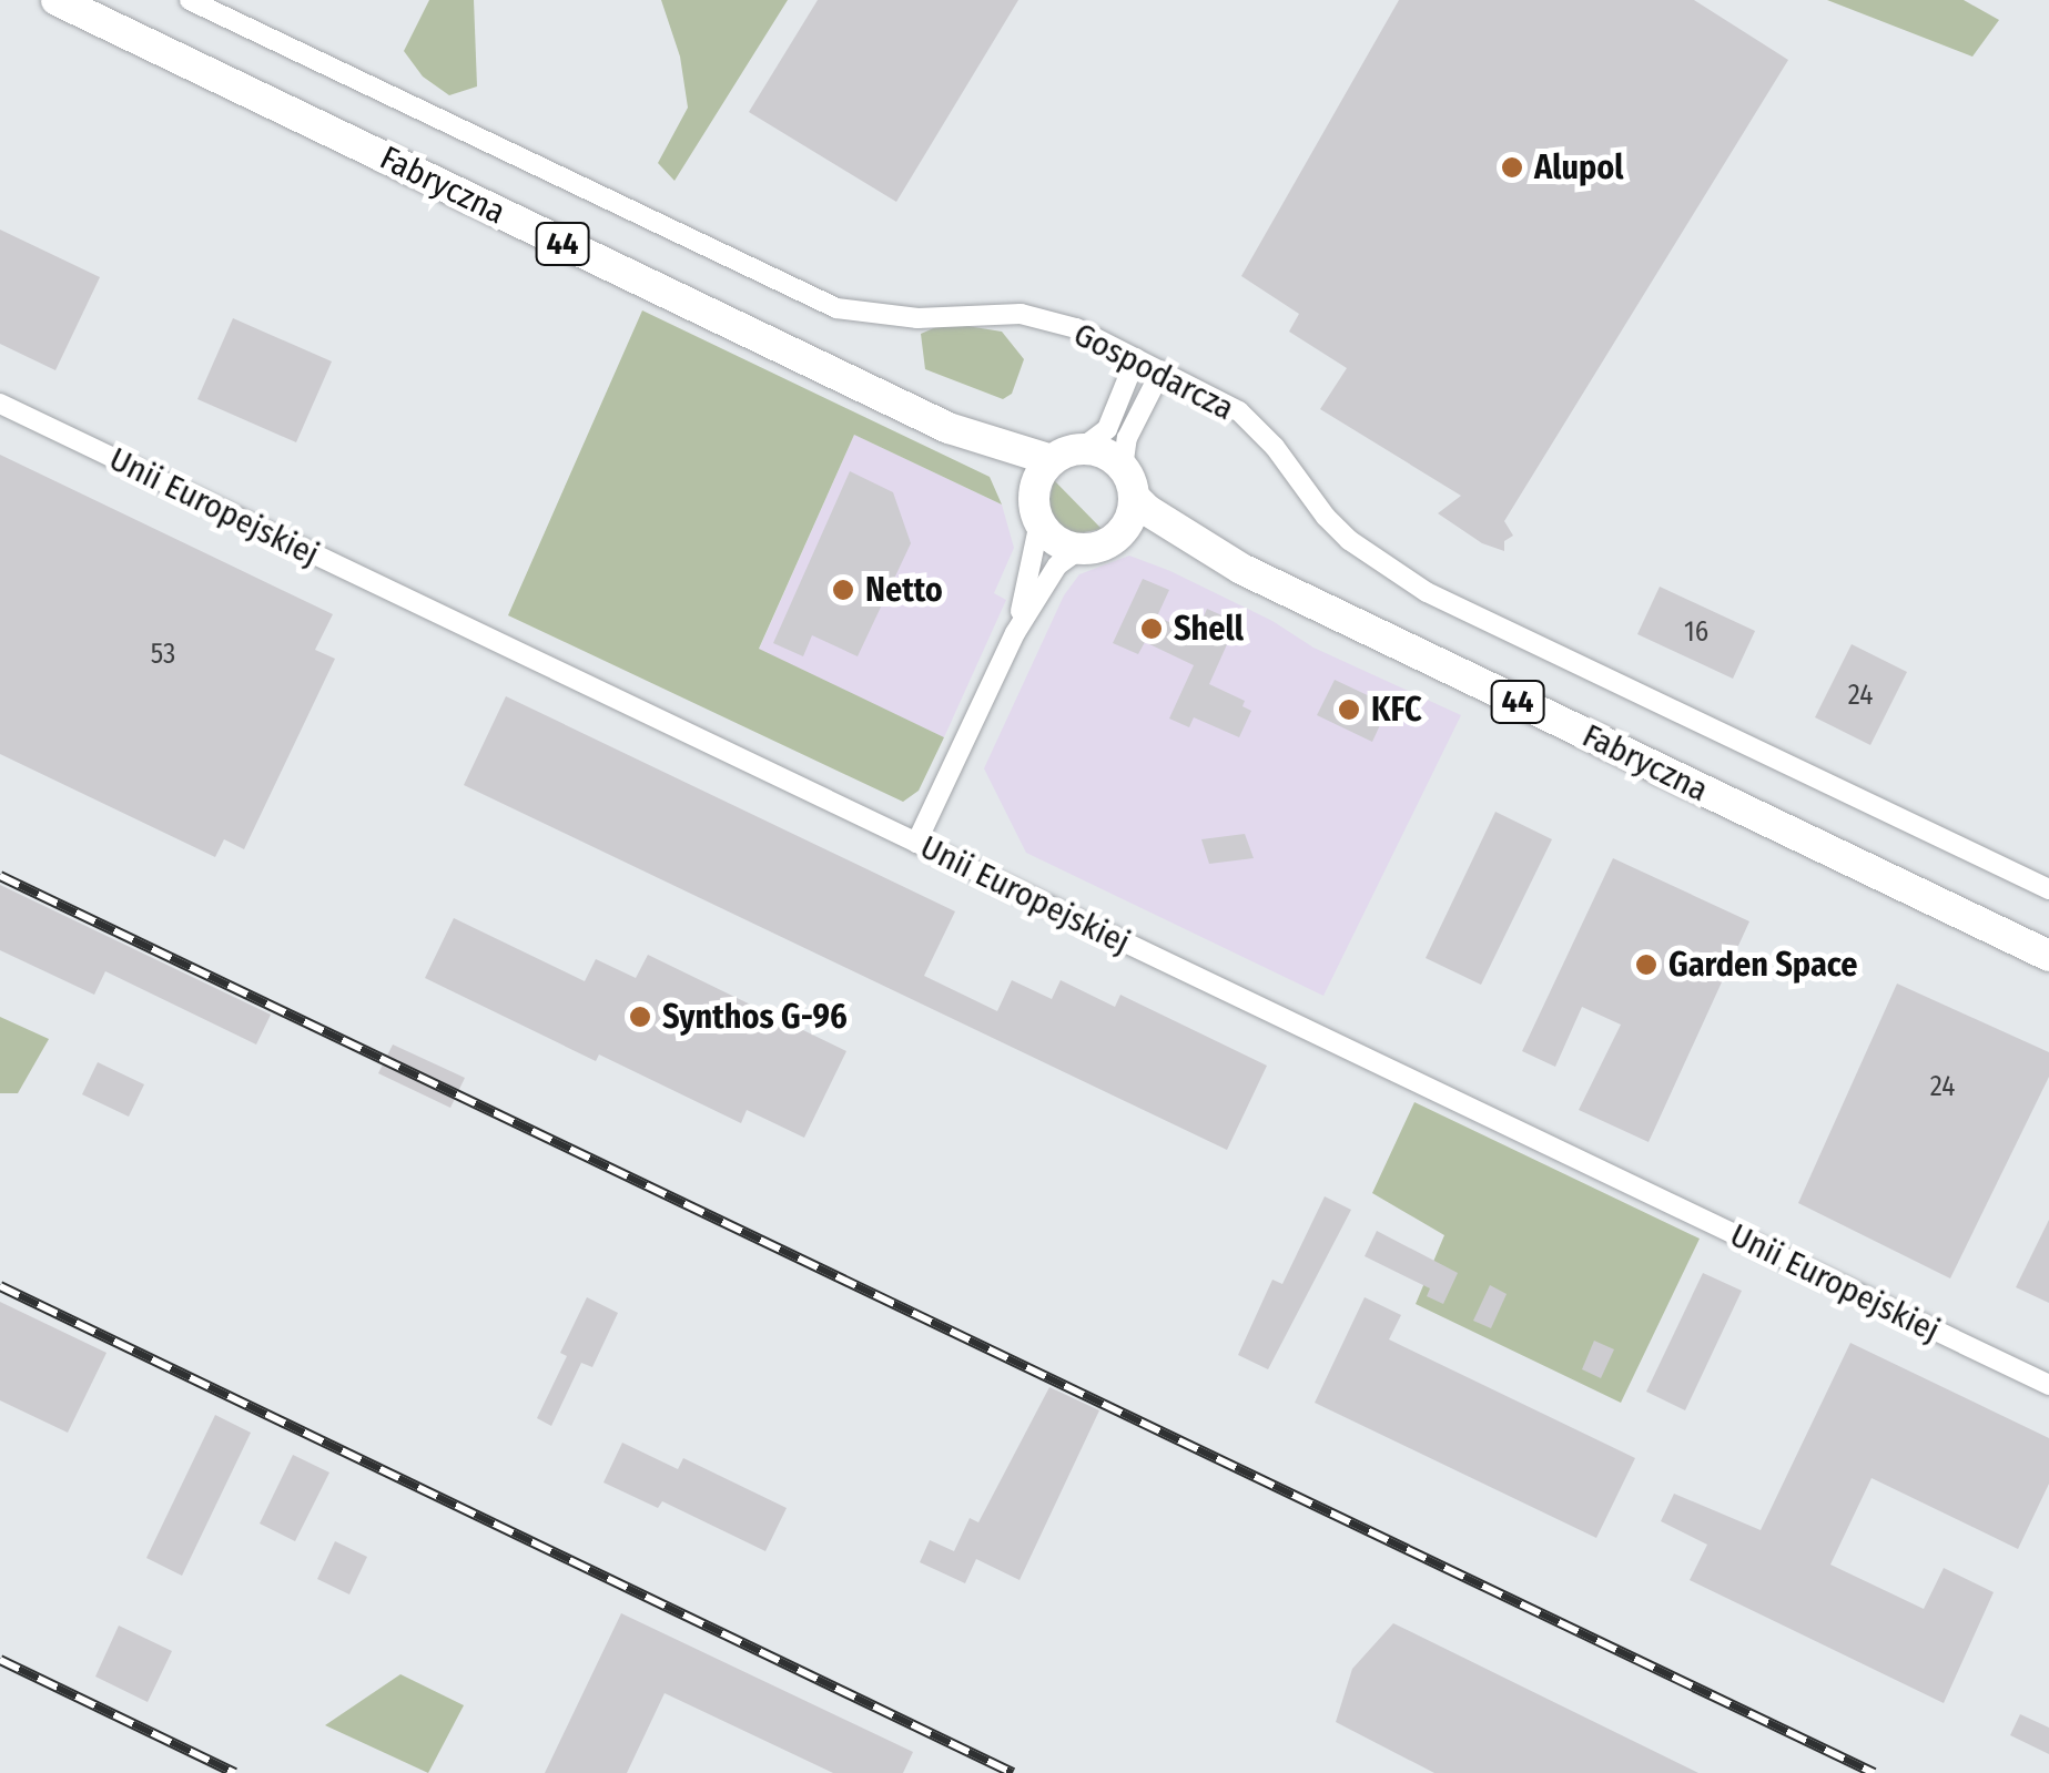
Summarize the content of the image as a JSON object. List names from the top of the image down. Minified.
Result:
{"streets":{"main road":["Fabryczna","44"],"street":["Gospodarcza","Unii Europejskiej"]},"crossings":[["Fabryczna","44"]],"places":["Alupol","Netto","Shell","KFC","Garden Space","Synthos G-96"],"house_numbers":["16","53","24","24"]}
